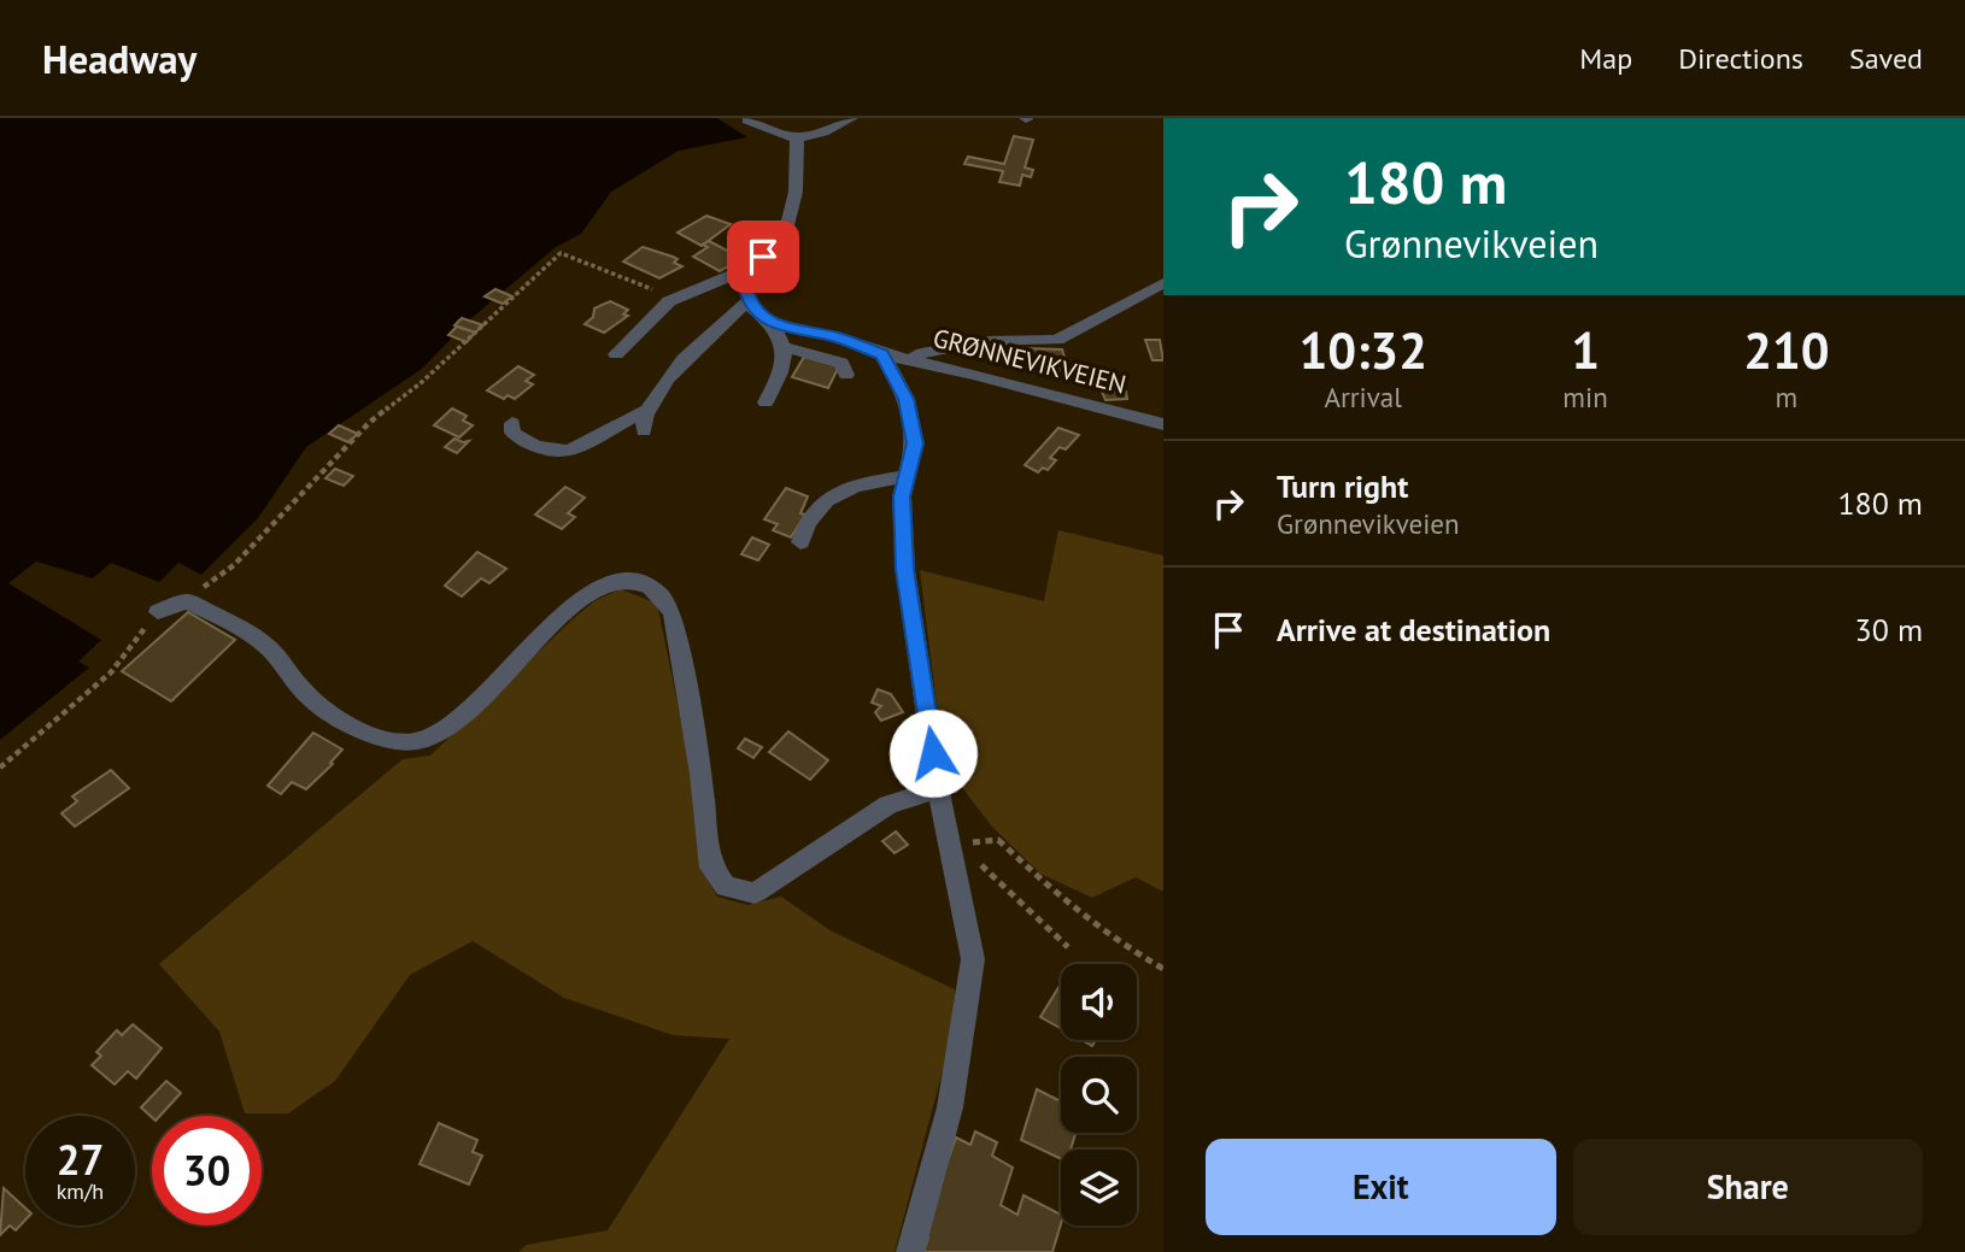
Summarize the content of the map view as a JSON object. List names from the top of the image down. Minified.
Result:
{"streets":{"street":["GRØNNEVIKVEIEN"]},"page":{"header":"Headway","nav":["Map","Directions","Saved"],"turn":["180 m","Grønnevikveien"],"eta":["10:32","Arrival","1","min","210","m"],"list":[{"name":"Turn right","note":"Grønnevikveien","value":"180 m"},{"name":"Arrive at destination","value":"30 m"}],"speed":"27 km/h","limit":"30","buttons":["Exit","Share"]}}
